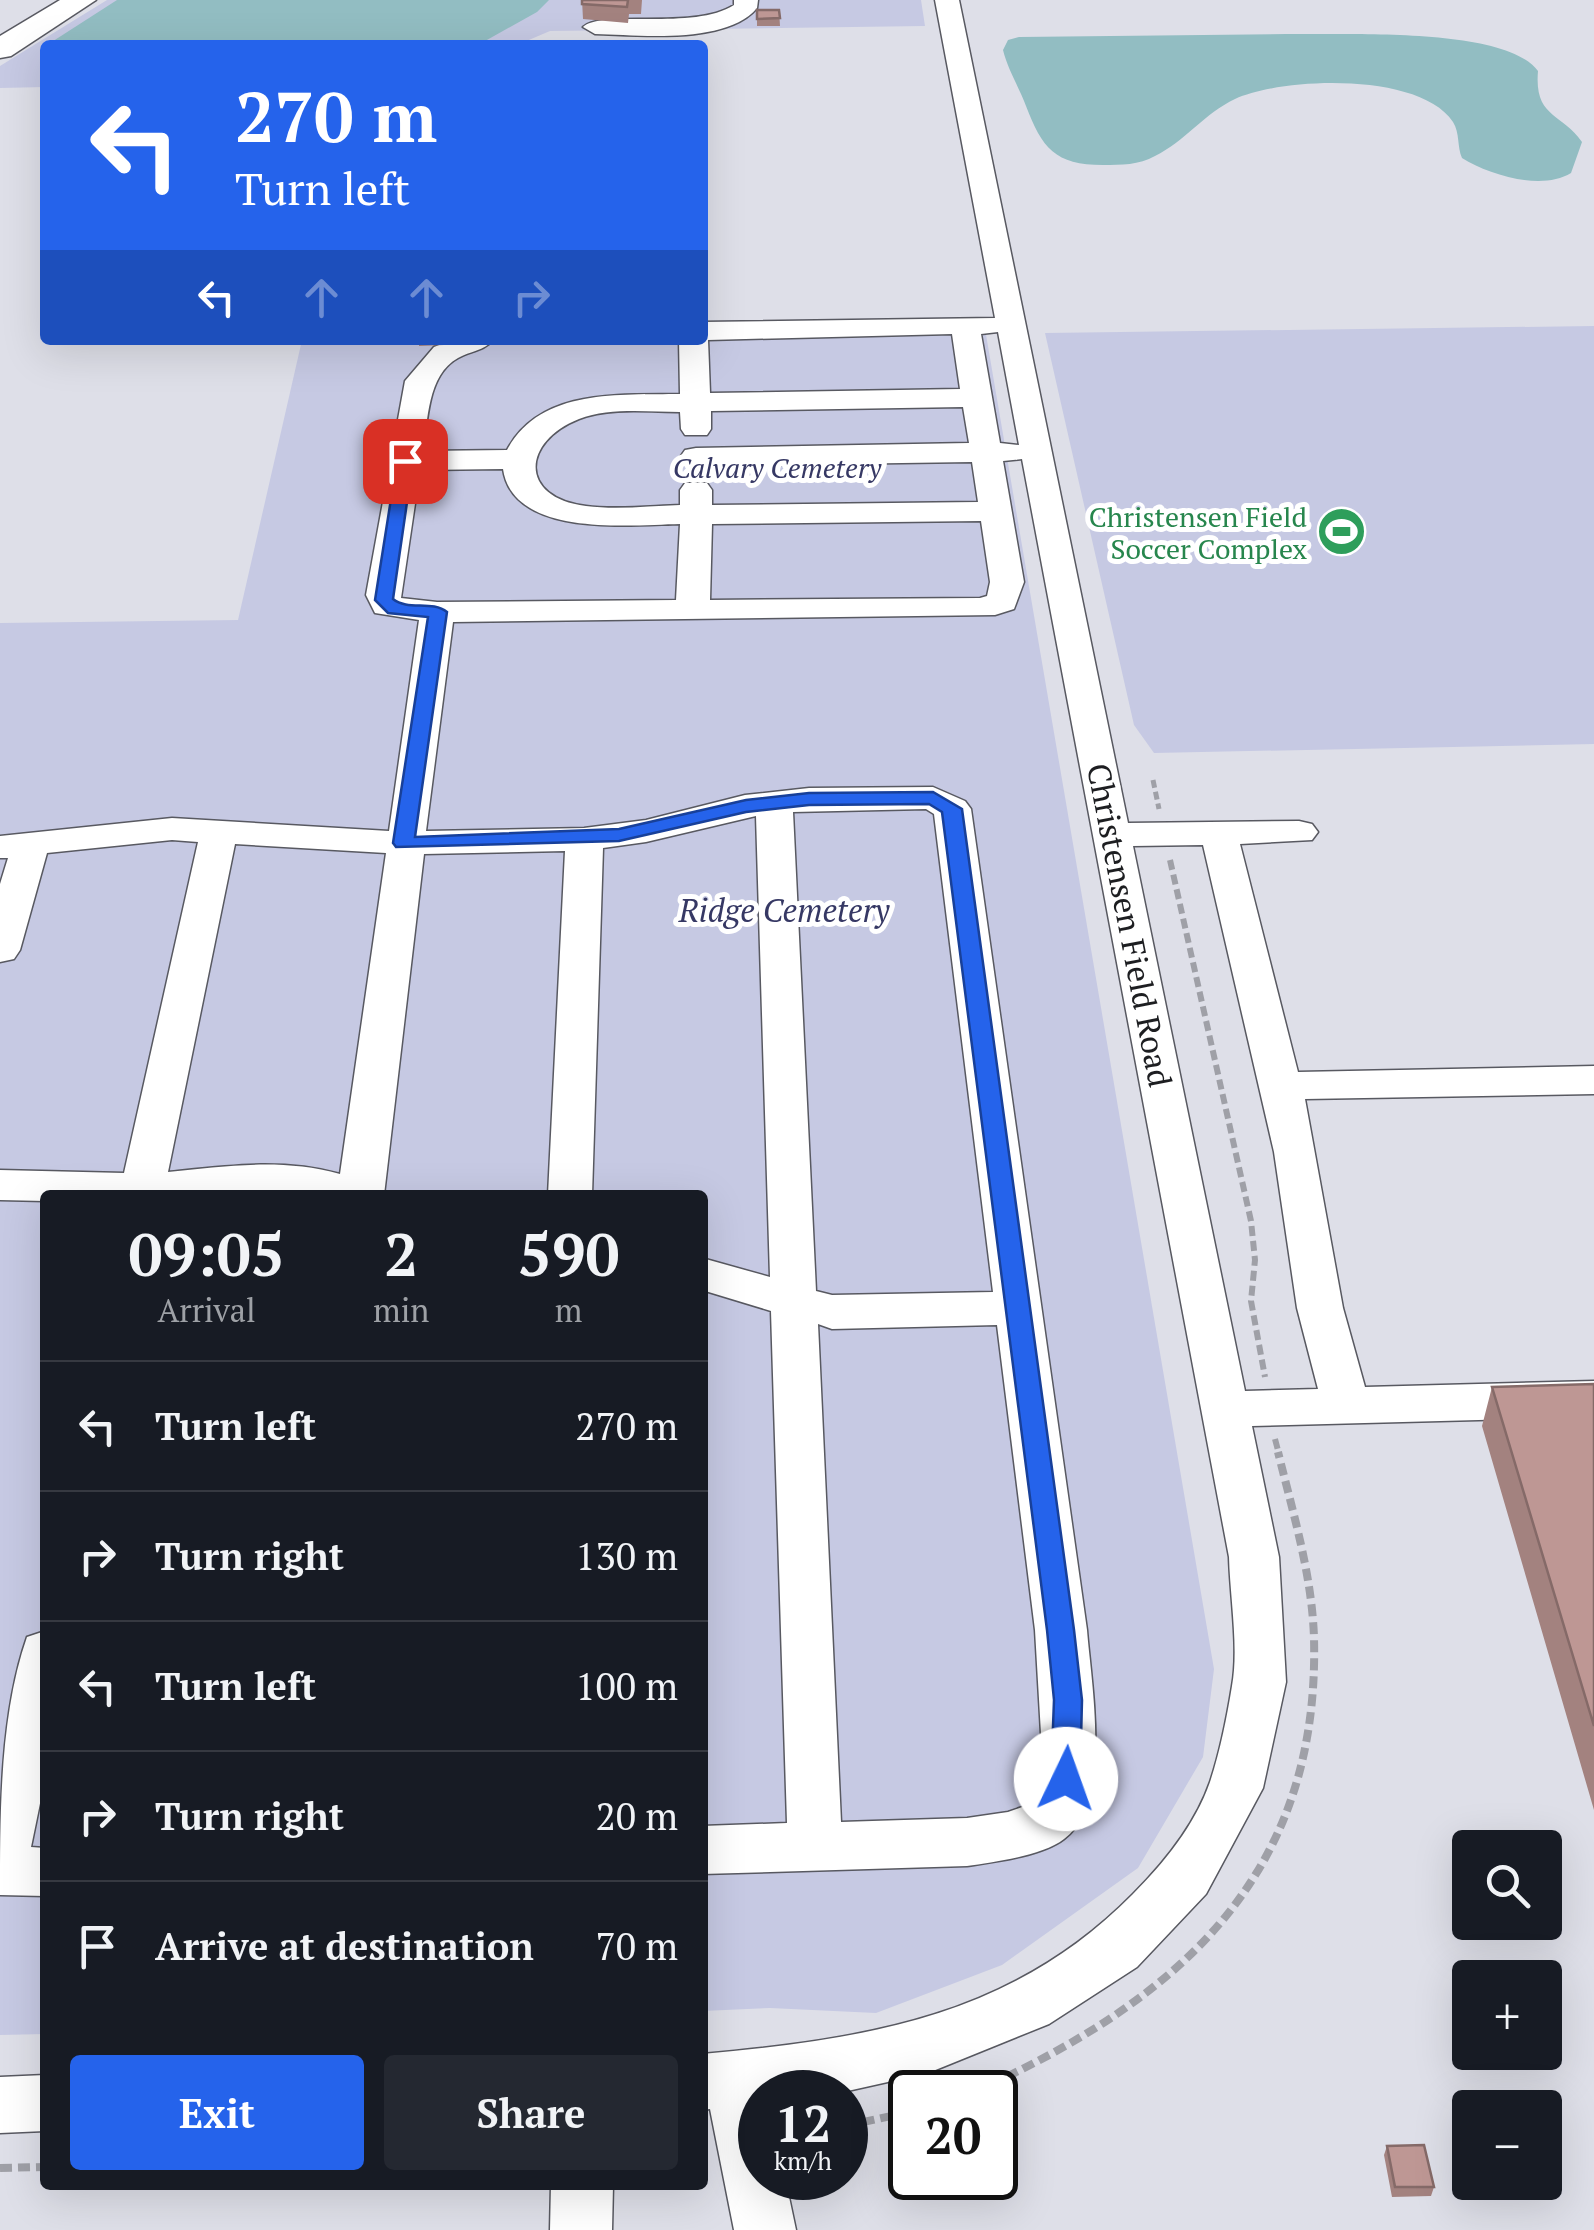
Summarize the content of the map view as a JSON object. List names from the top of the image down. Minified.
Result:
{"streets":{"street":["Christensen Field Road"]},"parks":["Calvary Cemetery","Ridge Cemetery"],"places":{"sports":["Christensen Field Soccer Complex"]},"page":{"turn":["270 m","Turn left"],"eta":["09:05","Arrival","2","min","590","m"],"list":[{"name":"Turn left","value":"270 m"},{"name":"Turn right","value":"130 m"},{"name":"Turn left","value":"100 m"},{"name":"Turn right","value":"20 m"},{"name":"Arrive at destination","value":"70 m"}],"map_buttons":["+","−"],"buttons":["Exit","Share"],"speed":"12 km/h","limit":"20"}}
